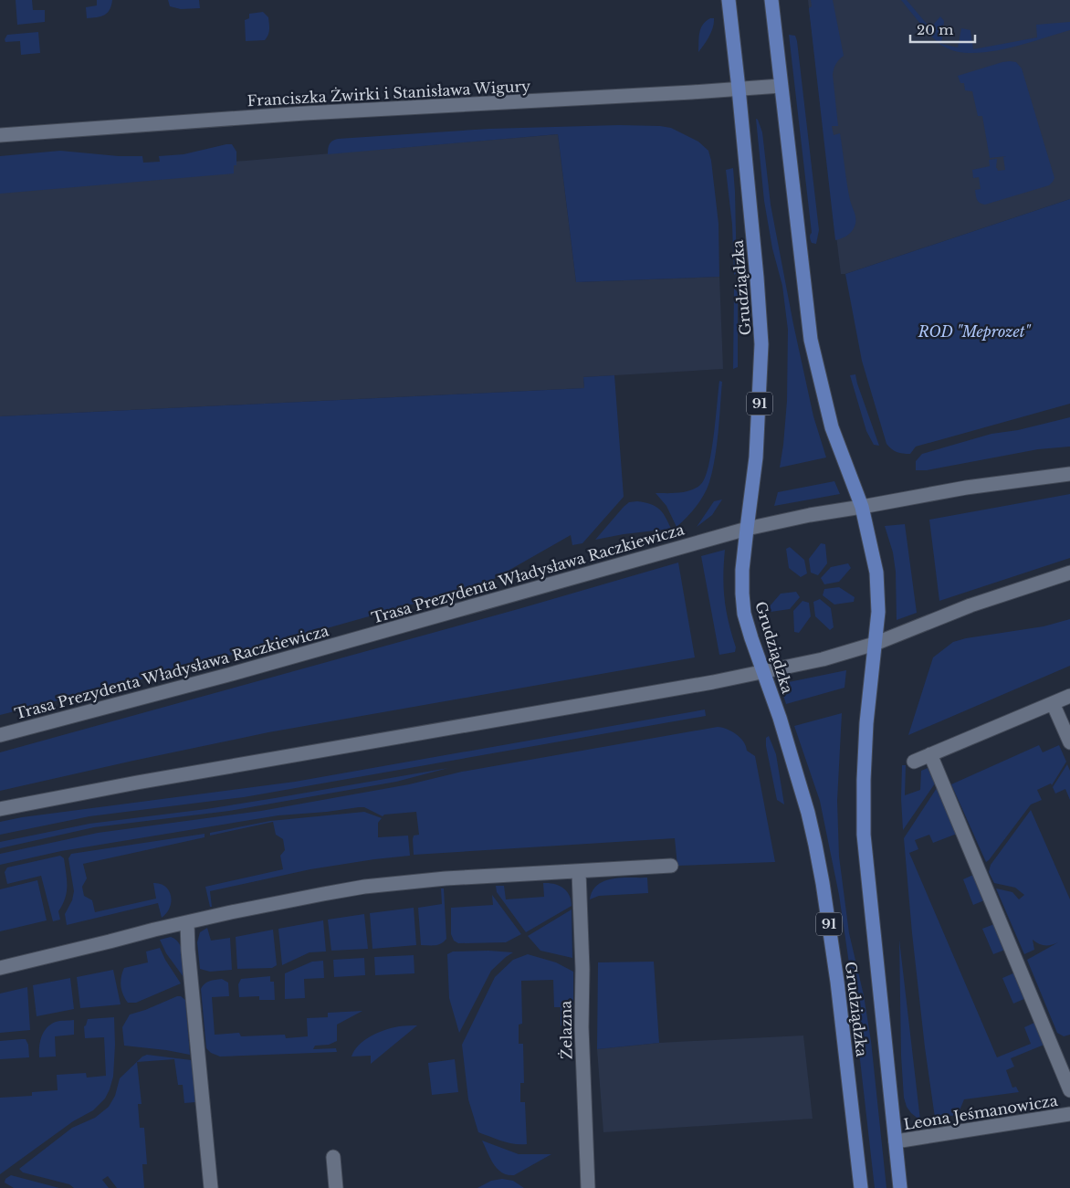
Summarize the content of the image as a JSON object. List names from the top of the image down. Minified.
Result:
{"streets":{"main road":["Grudziądzka","91"],"street":["Franciszka Żwirki i Stanisława Wigury","Trasa Prezydenta Władysława Raczkiewicza","Żelazna","Leona Jeśmanowicza"]},"crossings":[["Franciszka Żwirki i Stanisława Wigury","Grudziądzka"],["Grudziądzka","Trasa Prezydenta Władysława Raczkiewicza"],["Grudziądzka","Leona Jeśmanowicza"]],"parks":["ROD \"Meprozet\""],"scale_bar":"20 m"}
